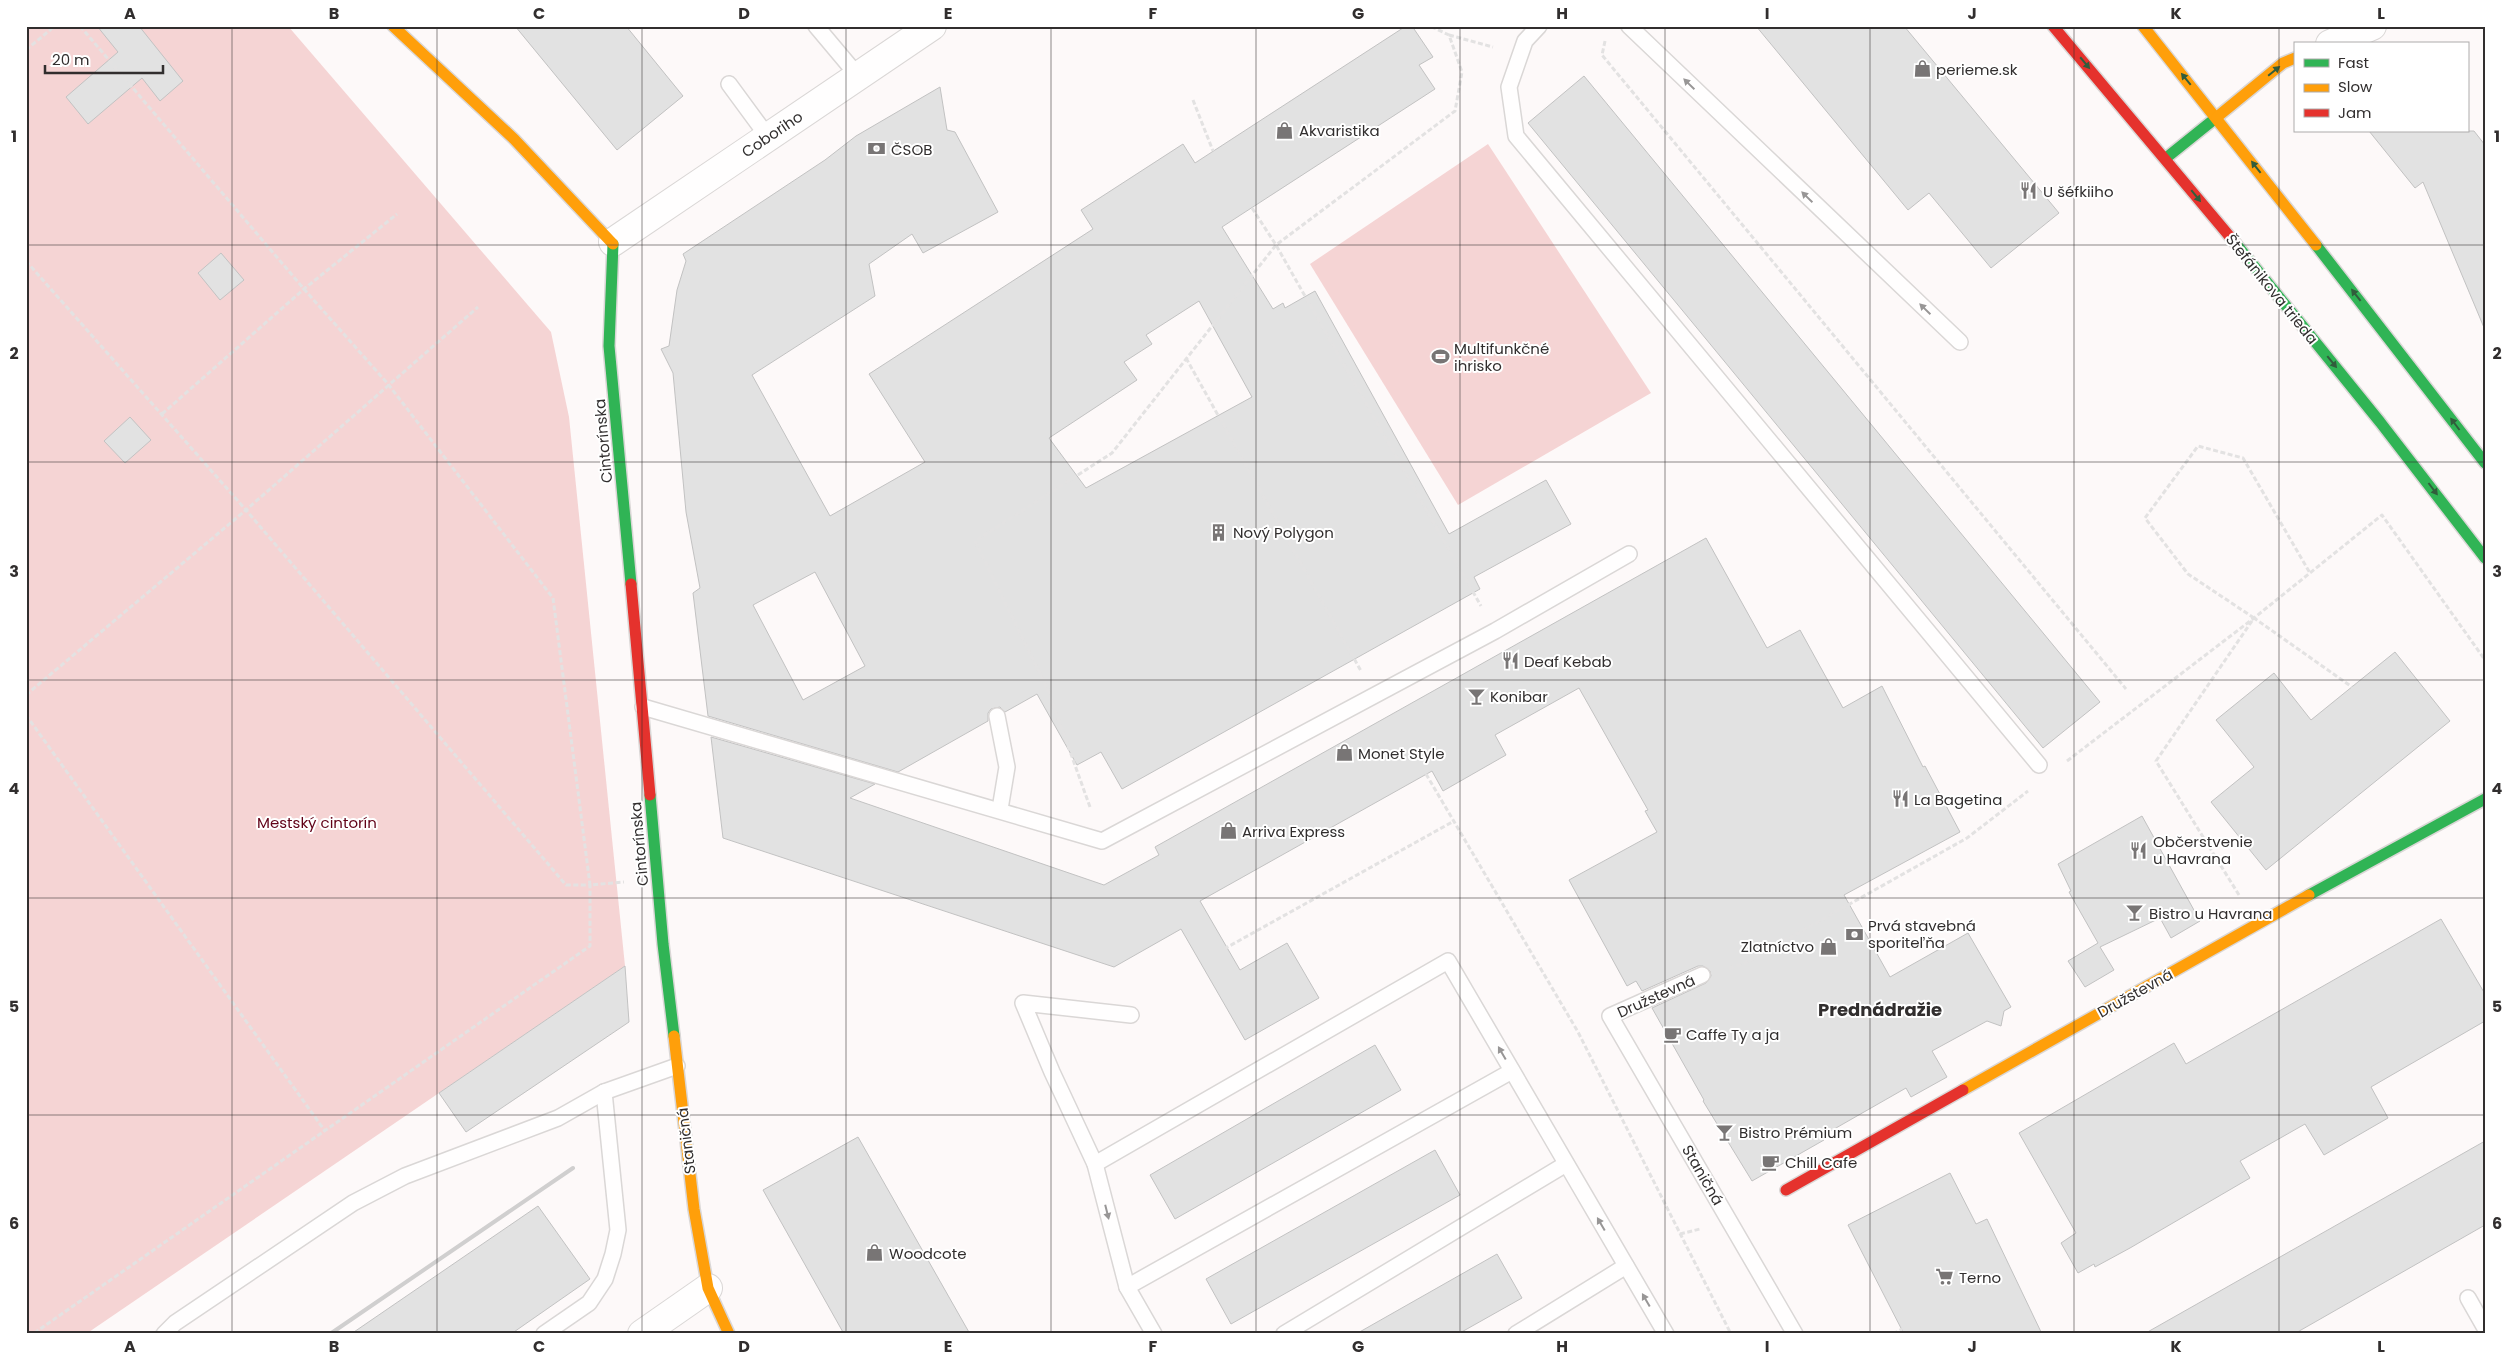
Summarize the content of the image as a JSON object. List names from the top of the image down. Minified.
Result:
{"streets":{"street":["Coboriho","Štefánikova trieda","Cintorínska","Družstevná","Staničná"]},"crossings":[["Coboriho","Cintorínska"],["Cintorínska","Staničná"],["Družstevná","Staničná"]],"districts":["Prednádražie"],"parks":["Mestský cintorín"],"places":{"shop":["perieme.sk","Akvaristika","Monet Style","Arriva Express","Zlatníctvo","Woodcote"],"bank":["ČSOB","Prvá stavebná sporiteľňa"],"restaurant":["U šéfkiiho","Deaf Kebab","La Bagetina","Občerstvenie u Havrana"],"sports":["Multifunkčné ihrisko"],"building":["Nový Polygon"],"bar":["Konibar","Bistro u Havrana","Bistro Prémium"],"cafe":["Caffe Ty a ja","Chill Cafe"],"supermarket":["Terno"]},"legend":["Fast","Slow","Jam"],"scale_bar":"20 m","grid":{"columns":["A","B","C","D","E","F","G","H","I","J","K","L"],"rows":["1","2","3","4","5","6"]}}
